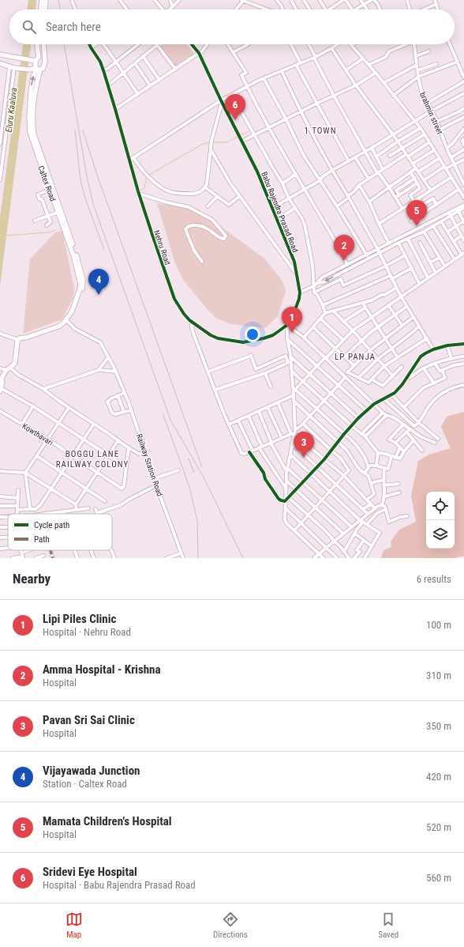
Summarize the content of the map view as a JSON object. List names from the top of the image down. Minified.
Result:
{"streets":{"main road":["Caltex Road"],"street":["brahmin street","Babu Rajendra Prasad Road","Nehru Road","Kowthavari","Railway Station Road"]},"crossings":[["Caltex Road","Railway Station Road"],["Babu Rajendra Prasad Road","Nehru Road"]],"districts":["1 TOWN","LP PANJA","BOGGU LANE RAILWAY COLONY"],"water":["Eluru Kaaluva"],"legend":["Cycle path","Path"],"page":{"search":"Search here","pins":["6","5","2","4","1","3"],"heading":["Nearby","6 results"],"list":[{"mark":"1","name":"Lipi Piles Clinic","note":"Hospital · Nehru Road","value":"100 m"},{"mark":"2","name":"Amma Hospital - Krishna","note":"Hospital","value":"310 m"},{"mark":"3","name":"Pavan Sri Sai Clinic","note":"Hospital","value":"350 m"},{"mark":"4","name":"Vijayawada Junction","note":"Station · Caltex Road","value":"420 m"},{"mark":"5","name":"Mamata Children's Hospital","note":"Hospital","value":"520 m"},{"mark":"6","name":"Sridevi Eye Hospital","note":"Hospital · Babu Rajendra Prasad Road","value":"560 m"}],"nav":["Map","Directions","Saved"]}}
